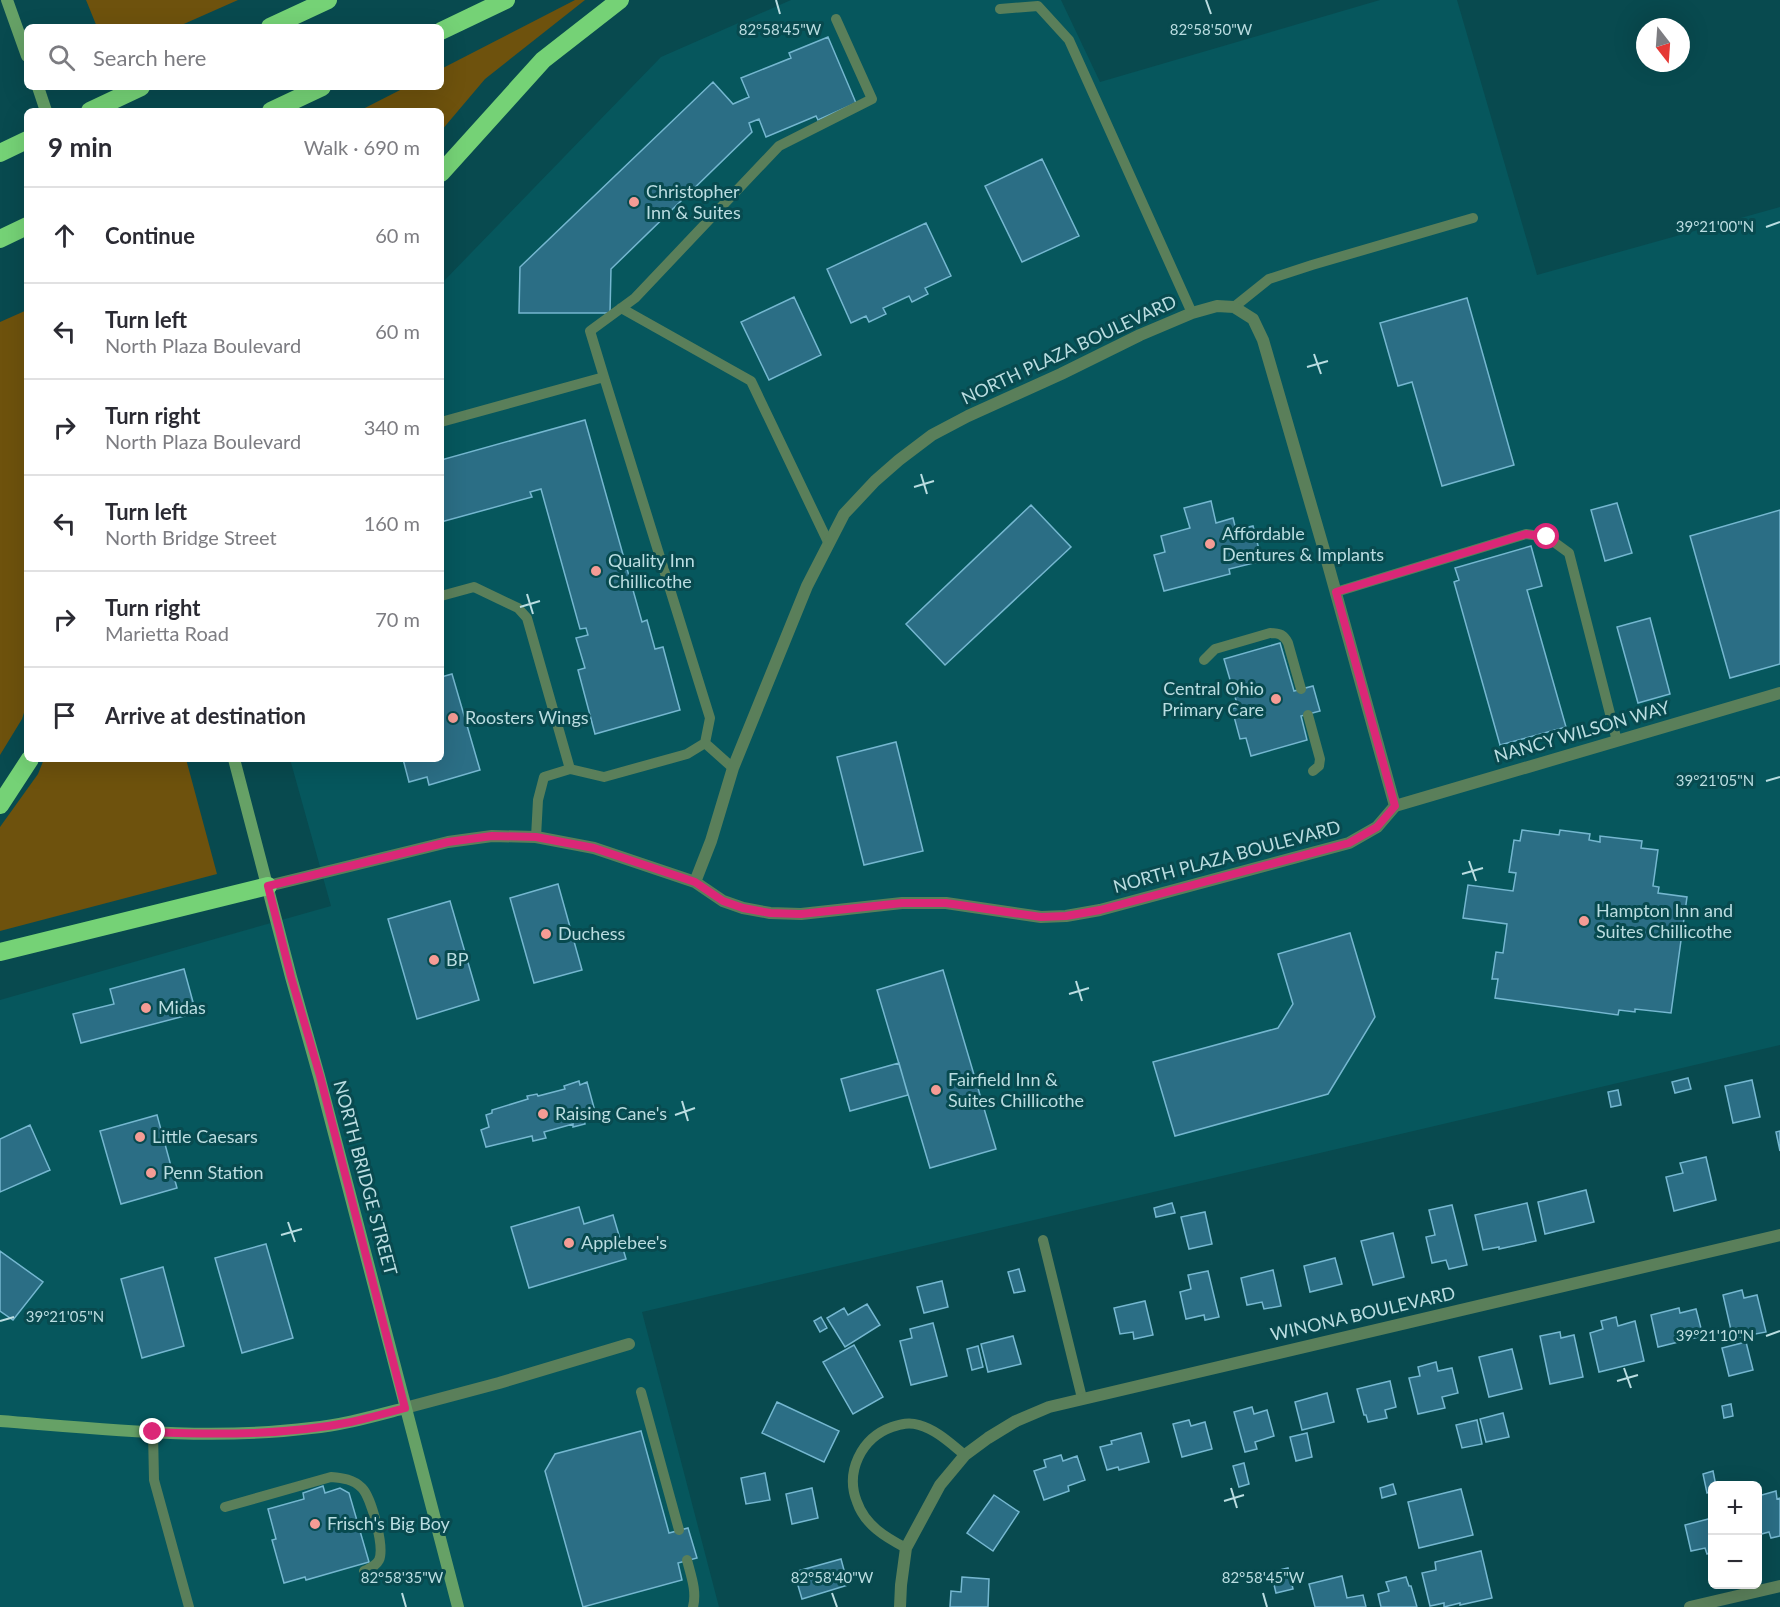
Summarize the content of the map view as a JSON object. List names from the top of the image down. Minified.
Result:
{"streets":{"main road":["NORTH BRIDGE STREET"],"street":["NORTH PLAZA BOULEVARD","NANCY WILSON WAY","WINONA BOULEVARD"]},"crossings":[["NORTH PLAZA BOULEVARD","NANCY WILSON WAY"],["NORTH PLAZA BOULEVARD","NORTH BRIDGE STREET"]],"places":["Christopher Inn & Suites","Affordable Dentures & Implants","Quality Inn Chillicothe","Central Ohio Primary Care","Roosters Wings","Hampton Inn and Suites Chillicothe","Duchess","BP","Midas","Fairfield Inn & Suites Chillicothe","Raising Cane's","Little Caesars","Penn Station","Applebee's","Frisch's Big Boy"],"north":"bottom","page":{"search":"Search here","heading":["9 min","Walk · 690 m"],"list":[["Continue","60 m"],["Turn left","North Plaza Boulevard","60 m"],["Turn right","North Plaza Boulevard","340 m"],["Turn left","North Bridge Street","160 m"],["Turn right","Marietta Road","70 m"],"Arrive at destination"],"map_buttons":["+","−"]},"coordinates":["82°58'45\"W","82°58'50\"W","39°21'00\"N","39°21'05\"N","39°21'10\"N","82°58'35\"W","82°58'40\"W"]}
